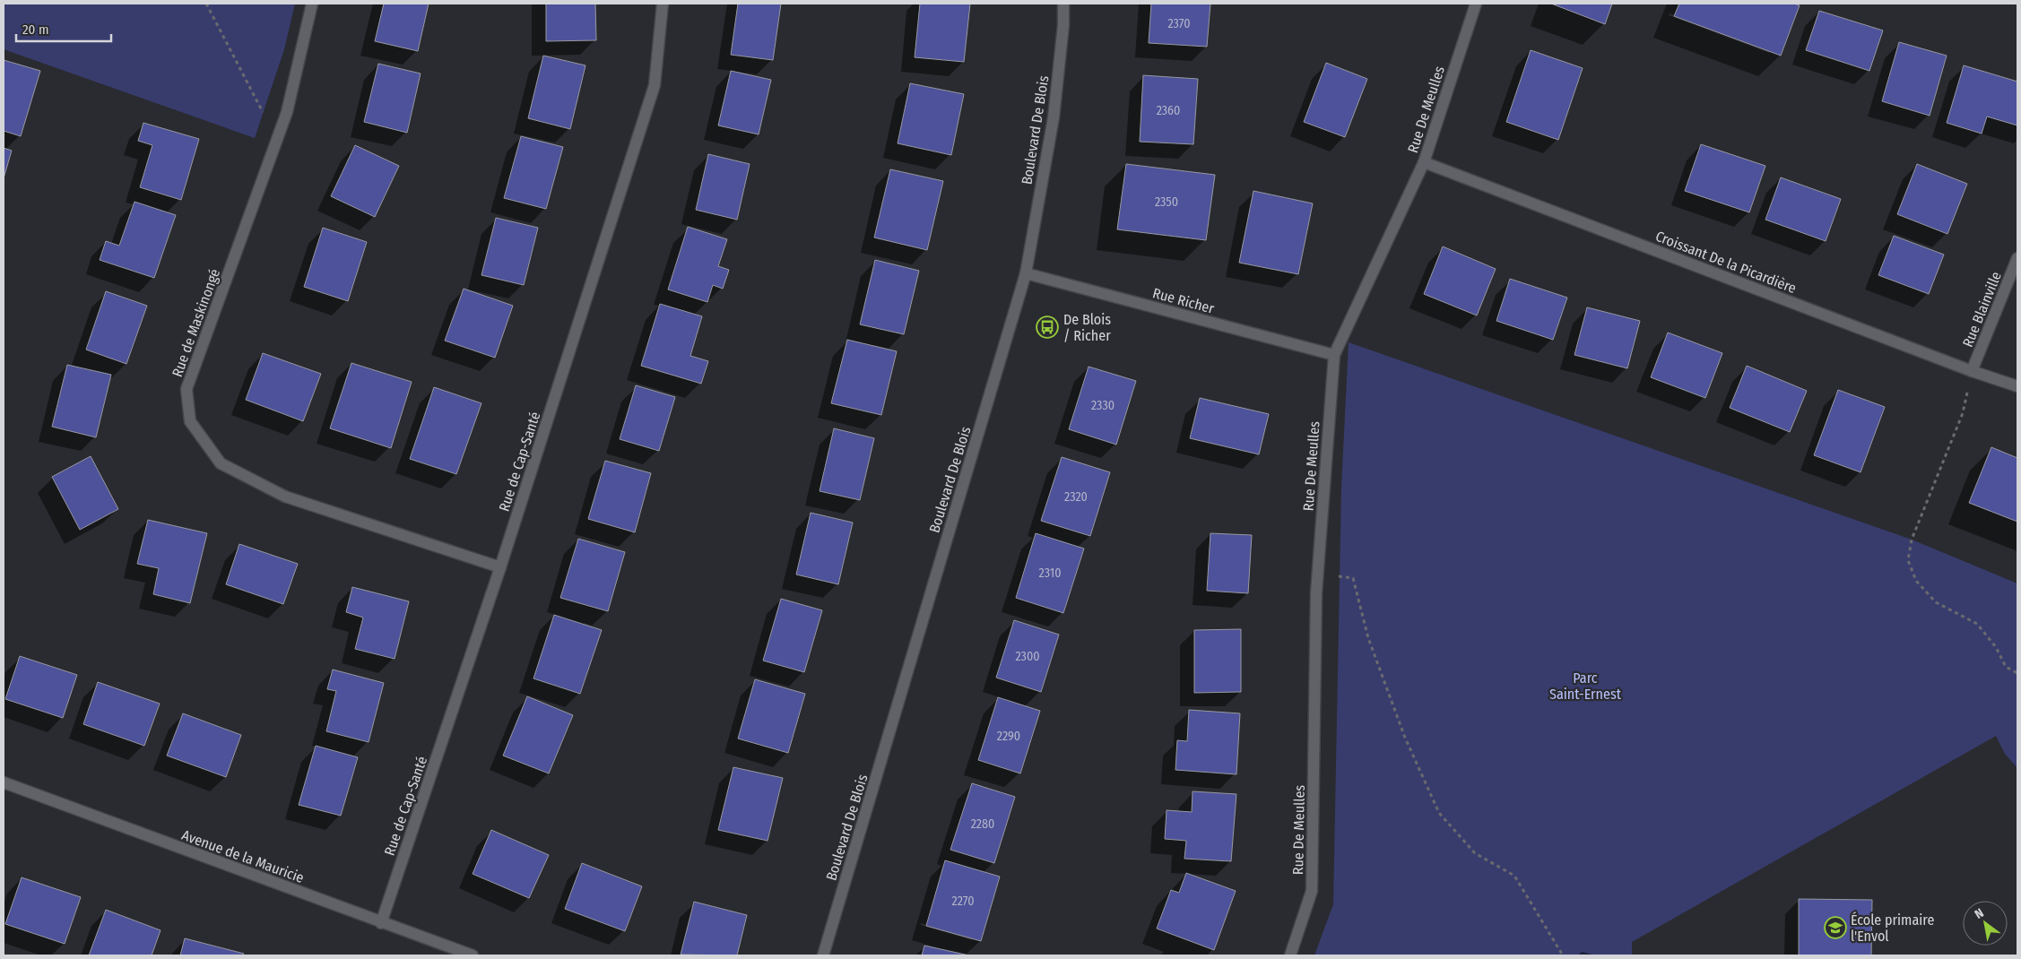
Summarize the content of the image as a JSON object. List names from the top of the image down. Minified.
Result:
{"streets":{"street":["Rue De Meulles","Boulevard De Blois","Croissant De la Picardière","Rue Richer","Rue Blainville","Rue de Maskinongé","Rue de Cap-Santé","Avenue de la Mauricie"]},"crossings":[["Rue De Meulles","Croissant De la Picardière"],["Rue De Meulles","Rue Richer"],["Boulevard De Blois","Rue Richer"],["Croissant De la Picardière","Rue Blainville"],["Rue de Maskinongé","Rue de Cap-Santé"],["Rue de Cap-Santé","Avenue de la Mauricie"]],"parks":["Parc Saint-Ernest"],"places":{"bus stop":["De Blois / Richer"],"school or university":["École primaire l'Envol"]},"house_numbers":["2370","2360","2350","2330","2320","2310","2300","2290","2280","2270"],"scale_bar":"20 m","north":"top left"}
